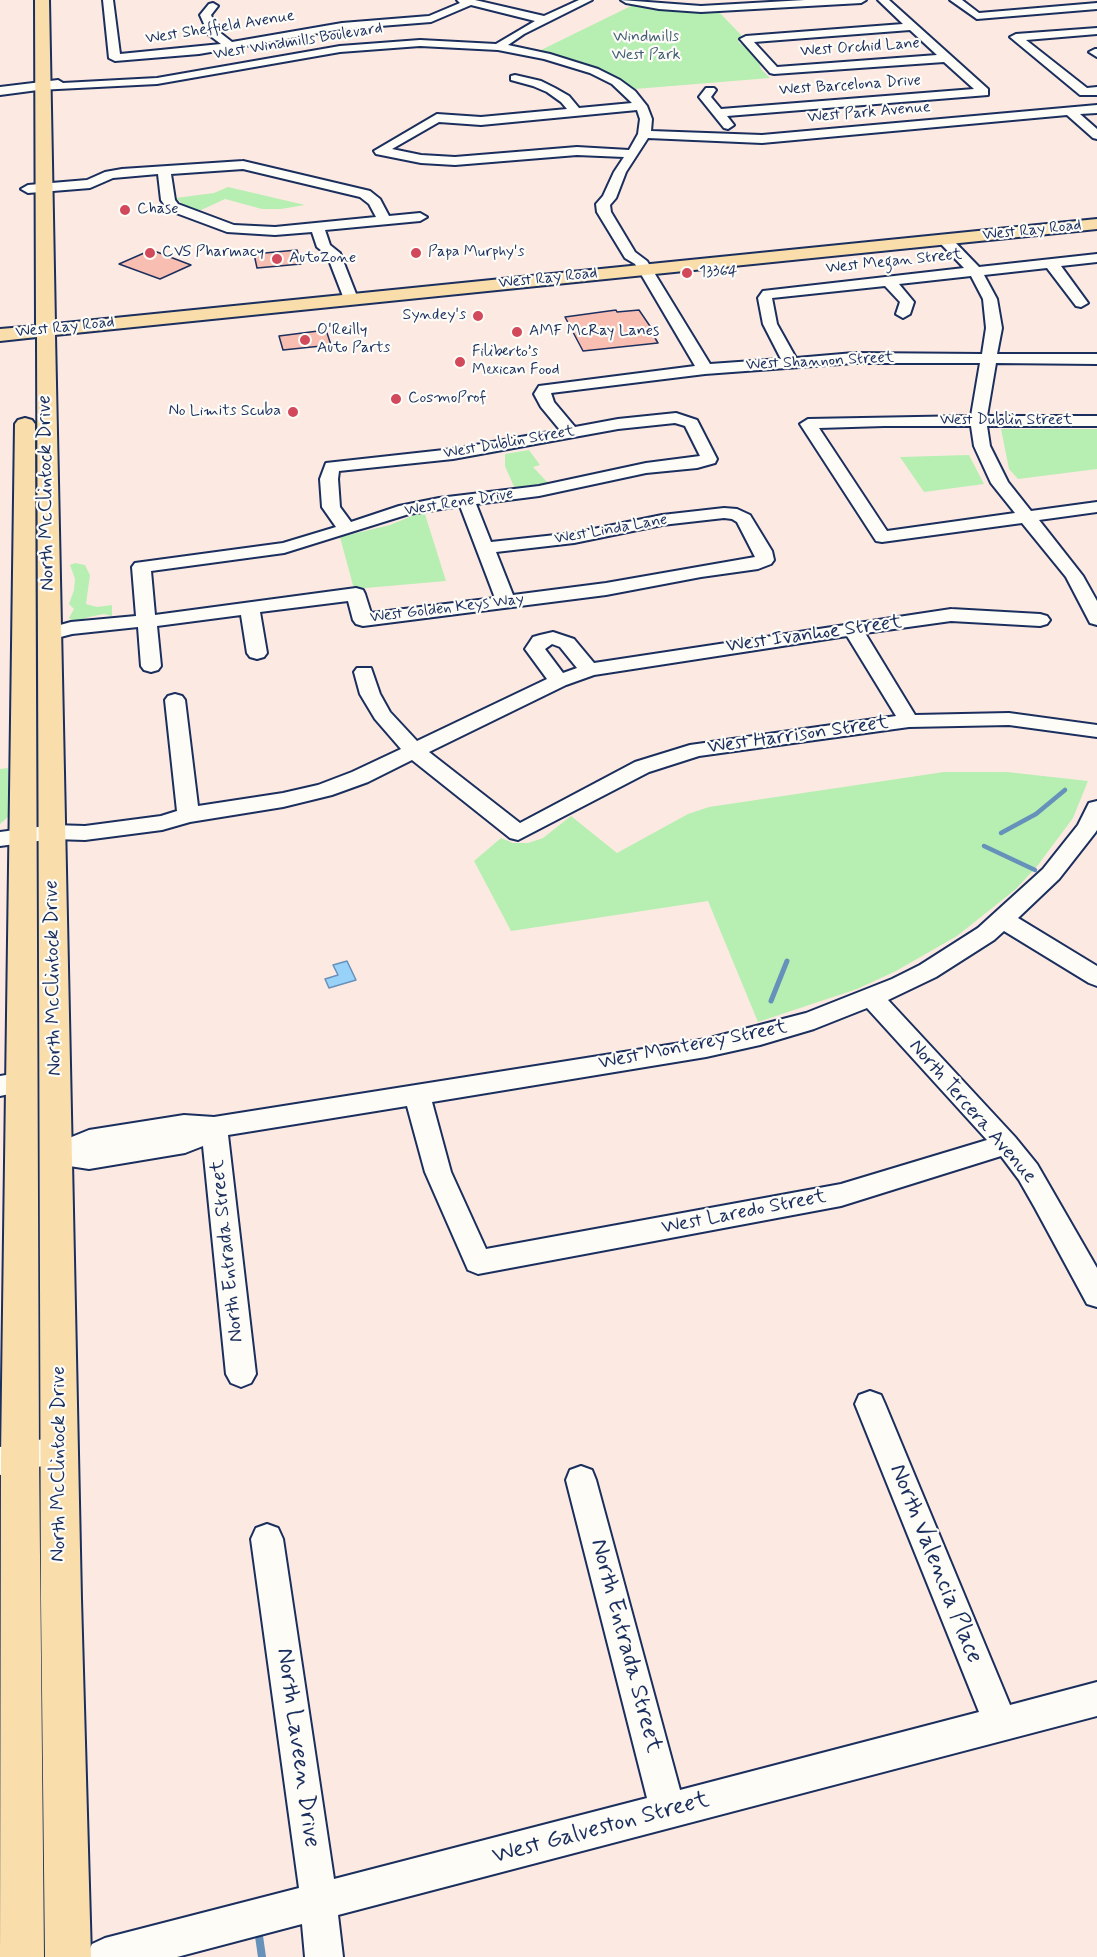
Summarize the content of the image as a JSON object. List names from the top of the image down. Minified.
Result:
{"streets":{"main road":["West Ray Road","North McClintock Drive"],"street":["West Sheffield Avenue","West Windmills Boulevard","West Orchid Lane","West Barcelona Drive","West Park Avenue","West Megan Street","West Shannon Street","West Dublin Street","West Rene Drive","West Linda Lane","West Golden Keys Way","West Ivanhoe Street","West Harrison Street","West Monterey Street","North Tercera Avenue","West Laredo Street","North Entrada Street","North Valencia Place","North Laveen Drive","West Galveston Street"]},"crossings":[["West Windmills Boulevard","North McClintock Drive"],["West Orchid Lane","West Barcelona Drive"],["West Ray Road","North McClintock Drive"],["West Megan Street","West Shannon Street"],["West Shannon Street","West Dublin Street"],["West Dublin Street","West Rene Drive"],["North McClintock Drive","West Golden Keys Way"],["North McClintock Drive","West Ivanhoe Street"],["North McClintock Drive","West Monterey Street"],["West Rene Drive","West Golden Keys Way"],["West Linda Lane","West Golden Keys Way"],["West Ivanhoe Street","West Harrison Street"],["West Monterey Street","North Tercera Avenue"],["West Monterey Street","West Laredo Street"],["West Monterey Street","North Entrada Street"],["North Tercera Avenue","West Laredo Street"],["North Entrada Street","West Galveston Street"],["North Valencia Place","West Galveston Street"],["North Laveen Drive","West Galveston Street"]],"parks":["Windmills West Park"],"places":["Chase","CVS Pharmacy","Papa Murphy's","AutoZone","13364","Syndey's","AMF McRay Lanes","O'Reilly Auto Parts","Filiberto’s Mexican Food","CosmoProf","No Limits Scuba"]}
